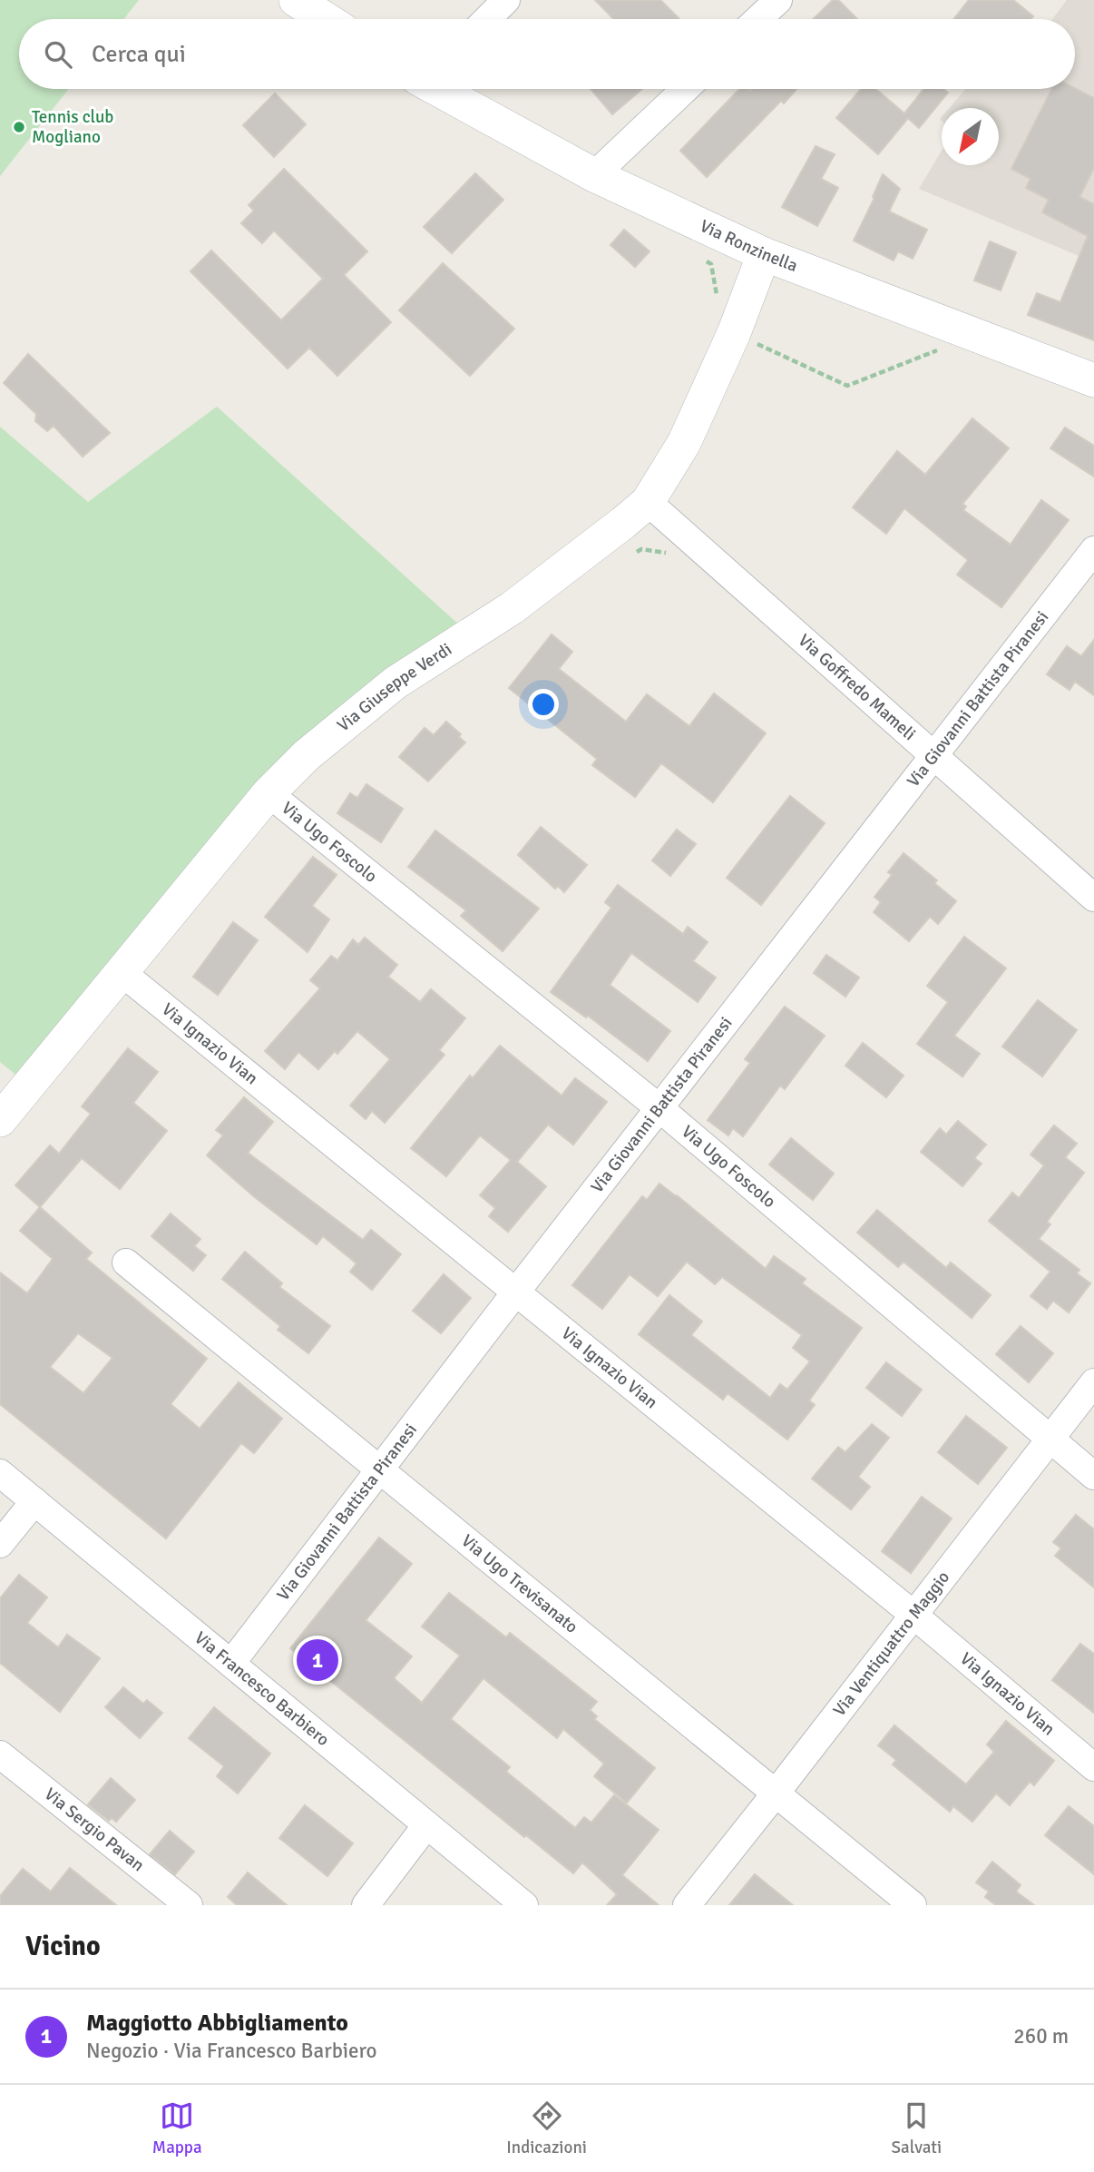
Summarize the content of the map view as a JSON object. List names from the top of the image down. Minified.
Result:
{"streets":{"street":["Via Ronzinella","Via Goffredo Mameli","Via Giuseppe Verdi","Via Giovanni Battista Piranesi","Via Ugo Foscolo","Via Ignazio Vian","Via Ugo Trevisanato","Via Ventiquattro Maggio","Via Francesco Barbiero","Via Sergio Pavan"]},"crossings":[["Via Ronzinella","Via Giuseppe Verdi"],["Via Goffredo Mameli","Via Giuseppe Verdi"],["Via Goffredo Mameli","Via Giovanni Battista Piranesi"],["Via Giuseppe Verdi","Via Ugo Foscolo"],["Via Giuseppe Verdi","Via Ignazio Vian"],["Via Giovanni Battista Piranesi","Via Ugo Foscolo"],["Via Giovanni Battista Piranesi","Via Ignazio Vian"],["Via Giovanni Battista Piranesi","Via Ugo Trevisanato"],["Via Giovanni Battista Piranesi","Via Francesco Barbiero"],["Via Ugo Foscolo","Via Ventiquattro Maggio"],["Via Ignazio Vian","Via Ventiquattro Maggio"],["Via Ugo Trevisanato","Via Ventiquattro Maggio"]],"places":["Tennis club Mogliano"],"north":"bottom left","page":{"search":"Cerca qui","pins":"1","heading":"Vicino","list":[{"mark":"1","name":"Maggiotto Abbigliamento","note":"Negozio · Via Francesco Barbiero","value":"260 m"}],"nav":["Mappa","Indicazioni","Salvati"]}}
